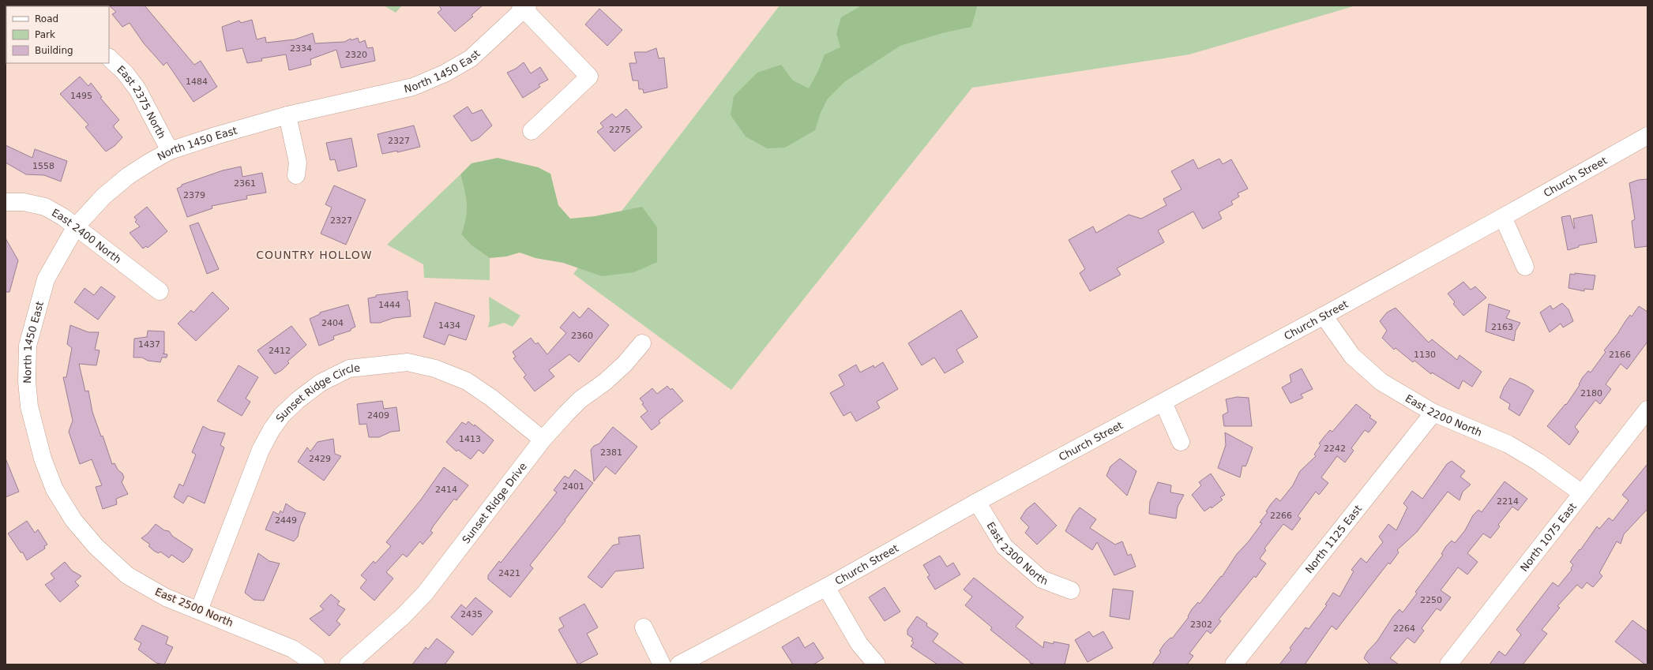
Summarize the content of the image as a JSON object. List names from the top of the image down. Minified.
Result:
{"streets":{"street":["North 1450 East","East 2375 North","Church Street","East 2400 North","Sunset Ridge Circle","East 2200 North","Sunset Ridge Drive","North 1075 East","North 1125 East","East 2300 North","East 2500 North"]},"crossings":[["North 1450 East","East 2375 North"],["North 1450 East","East 2400 North"],["North 1450 East","East 2500 North"],["Church Street","East 2200 North"],["Church Street","East 2300 North"],["Sunset Ridge Circle","Sunset Ridge Drive"],["Sunset Ridge Circle","East 2500 North"],["East 2200 North","North 1075 East"],["East 2200 North","North 1125 East"]],"districts":["COUNTRY HOLLOW"],"house_numbers":["2334","2320","1484","1495","2275","2327","1558","2361","2379","2327","1444","2404","1434","2163","2360","1437","2412","1130","2166","2180","2409","1413","2242","2381","2429","2401","2414","2214","2266","2449","2421","2250","2435","2302","2264"],"legend":["Road","Park","Building"]}
